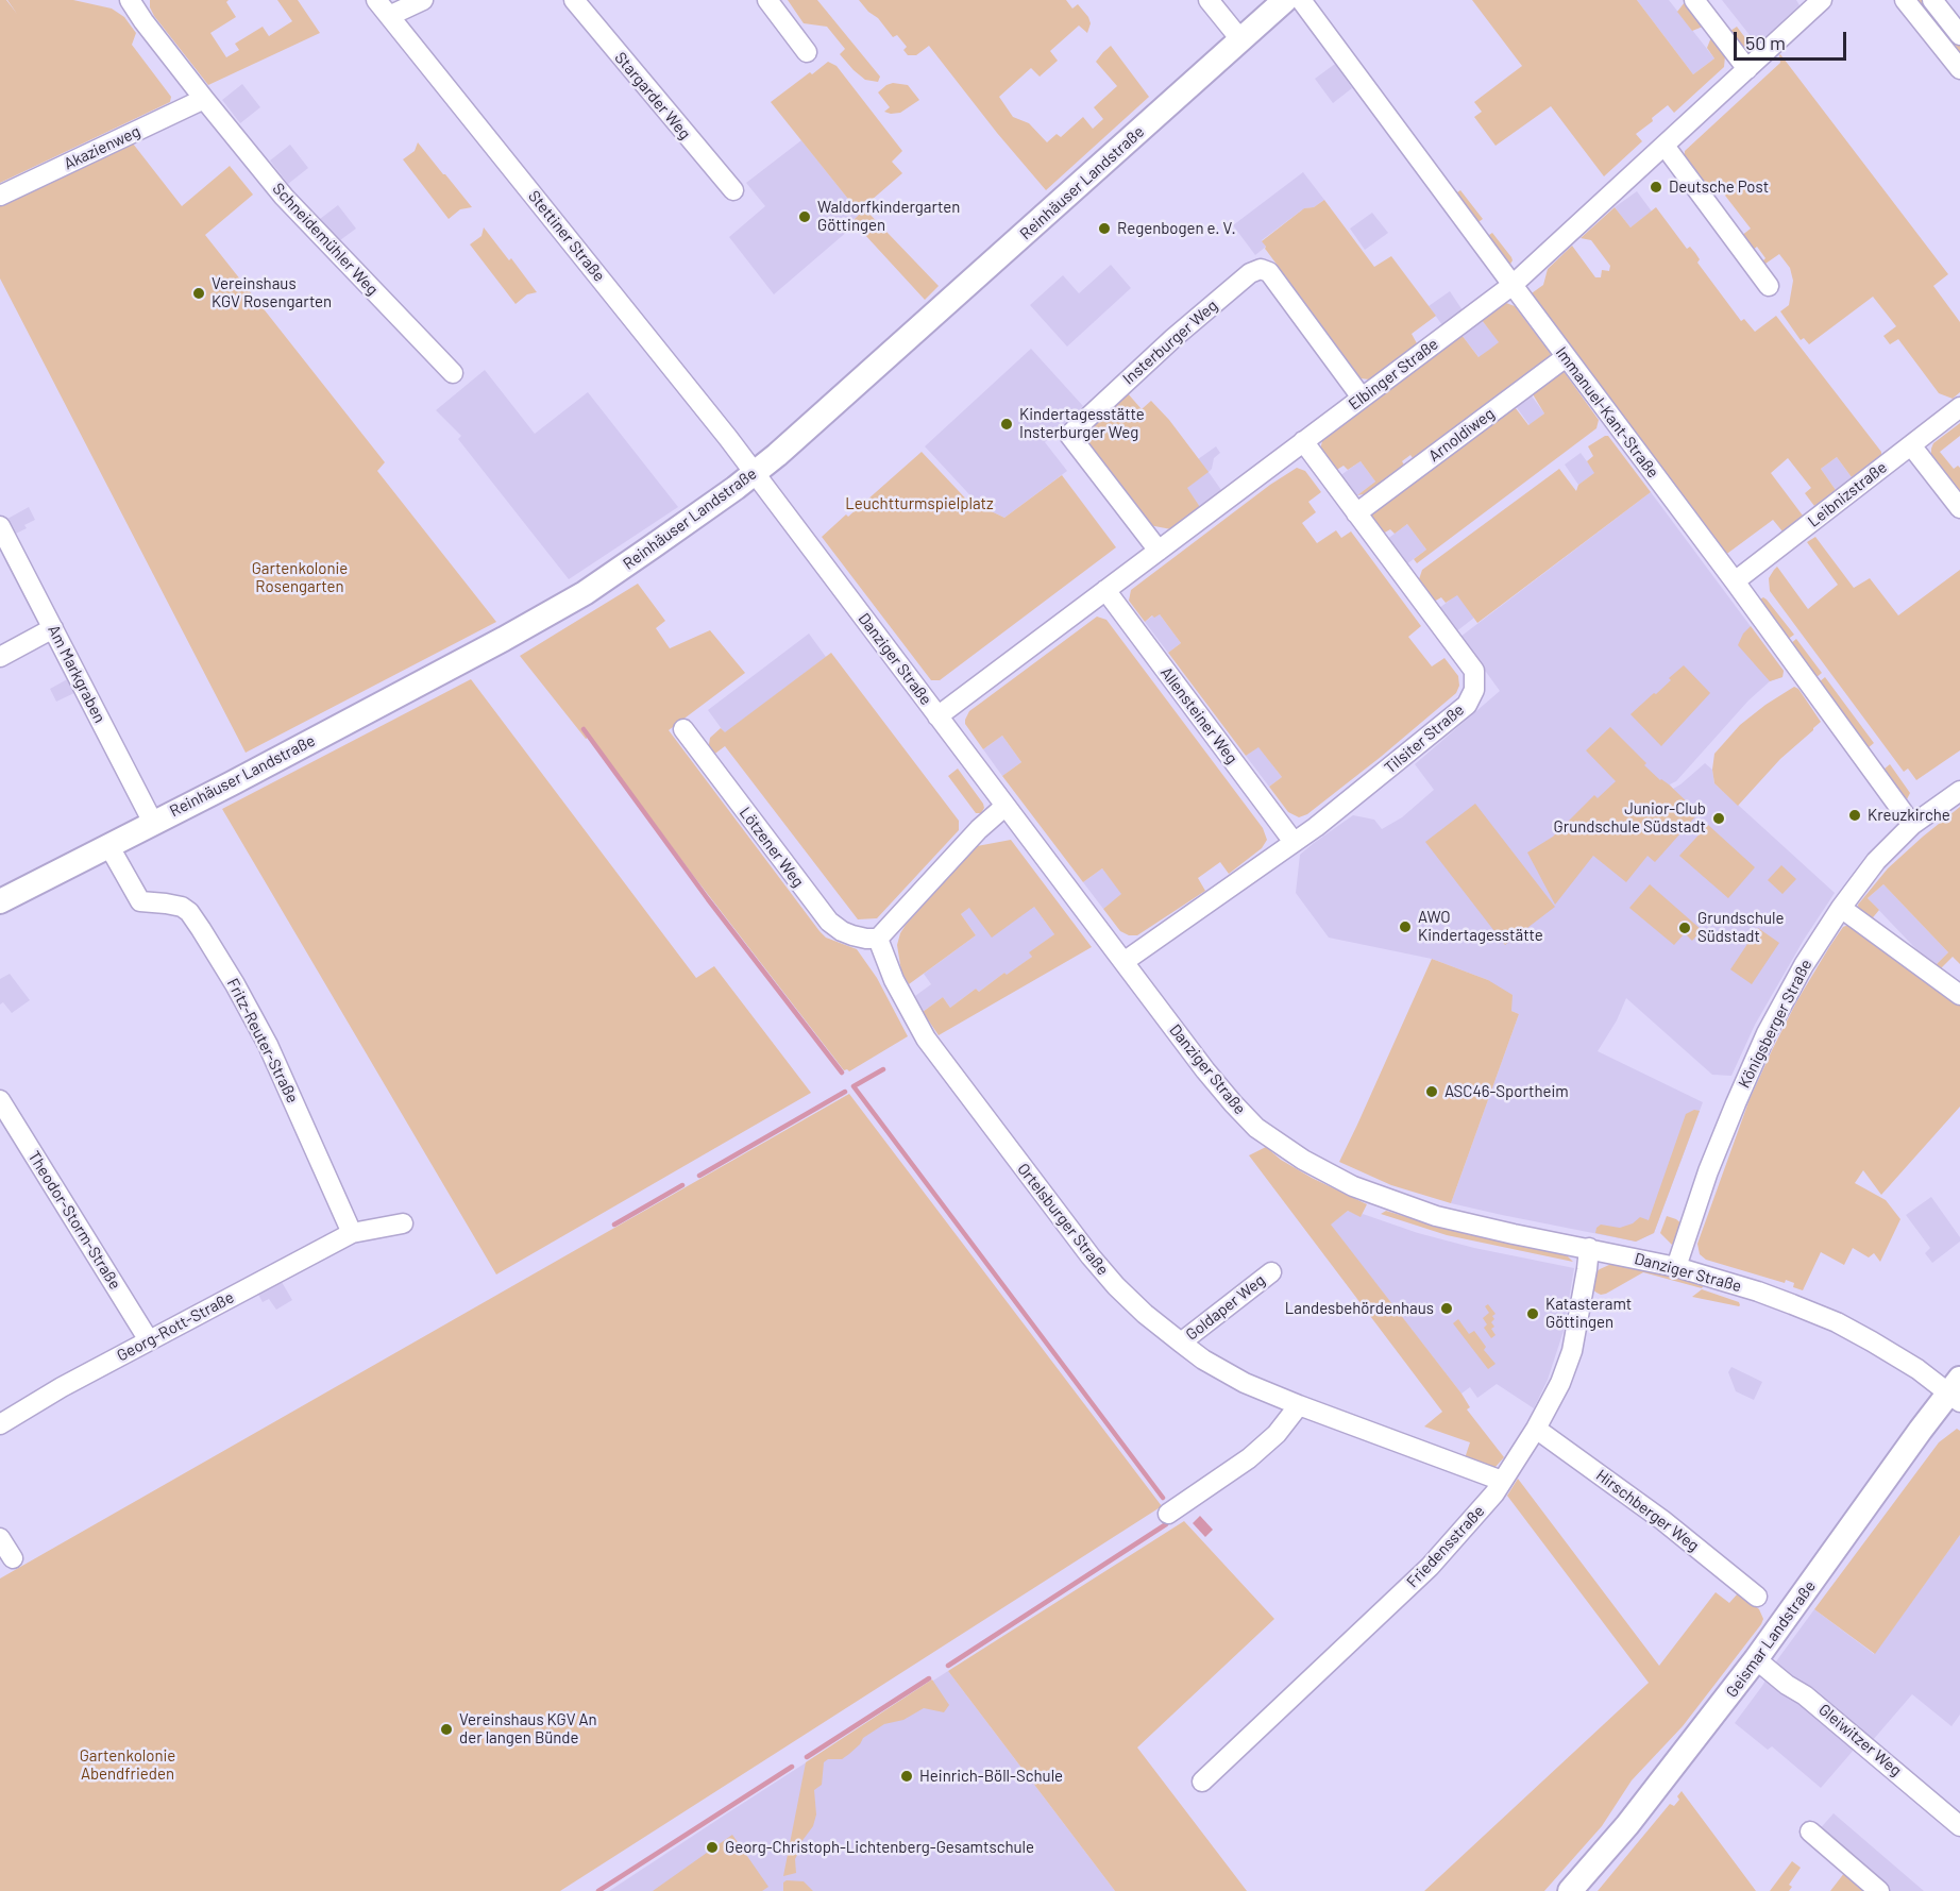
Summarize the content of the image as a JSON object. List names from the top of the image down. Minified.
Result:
{"streets":{"main road":["Reinhäuser Landstraße","Geismar Landstraße"],"street":["Stargarder Weg","Akazienweg","Stettiner Straße","Schneidemühler Weg","Insterburger Weg","Elbinger Straße","Immanuel-Kant-Straße","Arnoldiweg","Leibnizstraße","Danziger Straße","Am Markgraben","Allensteiner Weg","Tilsiter Straße","Lötzener Weg","Königsberger Straße","Fritz-Reuter-Straße","Ortelsburger Straße","Theodor-Storm-Straße","Goldaper Weg","Georg-Rott-Straße","Hirschberger Weg","Friedensstraße","Gleiwitzer Weg"]},"crossings":[["Akazienweg","Schneidemühler Weg"],["Reinhäuser Landstraße","Stettiner Straße"],["Reinhäuser Landstraße","Danziger Straße"],["Reinhäuser Landstraße","Am Markgraben"],["Reinhäuser Landstraße","Fritz-Reuter-Straße"],["Stettiner Straße","Danziger Straße"],["Insterburger Weg","Elbinger Straße"],["Elbinger Straße","Immanuel-Kant-Straße"],["Elbinger Straße","Danziger Straße"],["Elbinger Straße","Allensteiner Weg"],["Elbinger Straße","Tilsiter Straße"],["Immanuel-Kant-Straße","Arnoldiweg"],["Immanuel-Kant-Straße","Leibnizstraße"],["Immanuel-Kant-Straße","Königsberger Straße"],["Arnoldiweg","Tilsiter Straße"],["Danziger Straße","Tilsiter Straße"],["Danziger Straße","Königsberger Straße"],["Danziger Straße","Friedensstraße"],["Danziger Straße","Geismar Landstraße"],["Allensteiner Weg","Tilsiter Straße"],["Lötzener Weg","Ortelsburger Straße"],["Fritz-Reuter-Straße","Georg-Rott-Straße"],["Ortelsburger Straße","Goldaper Weg"],["Ortelsburger Straße","Friedensstraße"],["Theodor-Storm-Straße","Georg-Rott-Straße"],["Hirschberger Weg","Friedensstraße"],["Geismar Landstraße","Gleiwitzer Weg"]],"parks":["Leuchtturmspielplatz","Gartenkolonie Rosengarten","Gartenkolonie Abendfrieden"],"places":["Deutsche Post","Waldorfkindergarten Göttingen","Regenbogen e. V.","Vereinshaus KGV Rosengarten","Kindertagesstätte Insterburger Weg","Kreuzkirche","Junior-Club Grundschule Südstadt","AWO Kindertagesstätte","Grundschule Südstadt","ASC46-Sportheim","Landesbehördenhaus","Katasteramt Göttingen","Vereinshaus KGV An der langen Bünde","Heinrich-Böll-Schule","Georg-Christoph-Lichtenberg-Gesamtschule"],"scale_bar":"50 m"}
